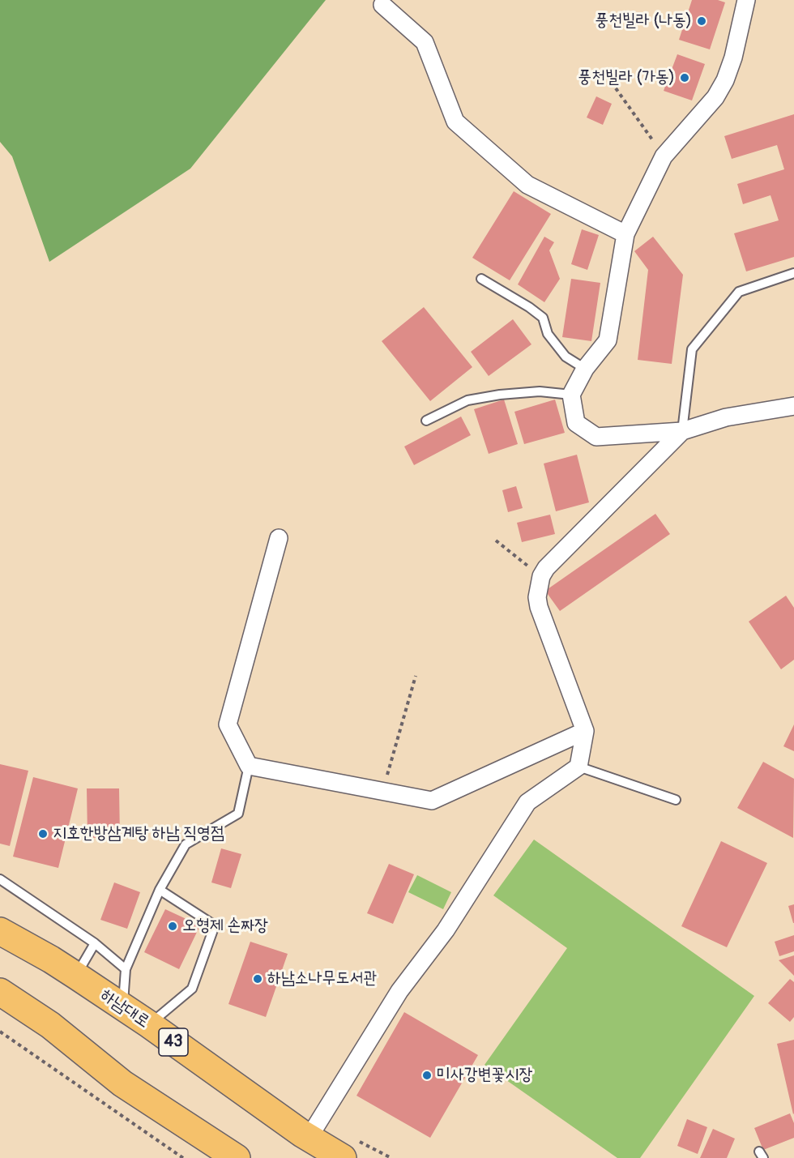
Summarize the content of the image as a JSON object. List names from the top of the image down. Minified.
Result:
{"streets":{"main road":["하남대로","43"]},"places":["풍천빌라 (나동)","풍천빌라 (가동)","지호한방삼계탕 하남 직영점","오형제 손짜장","하남소나무도서관","미사강변꽃시장"]}
